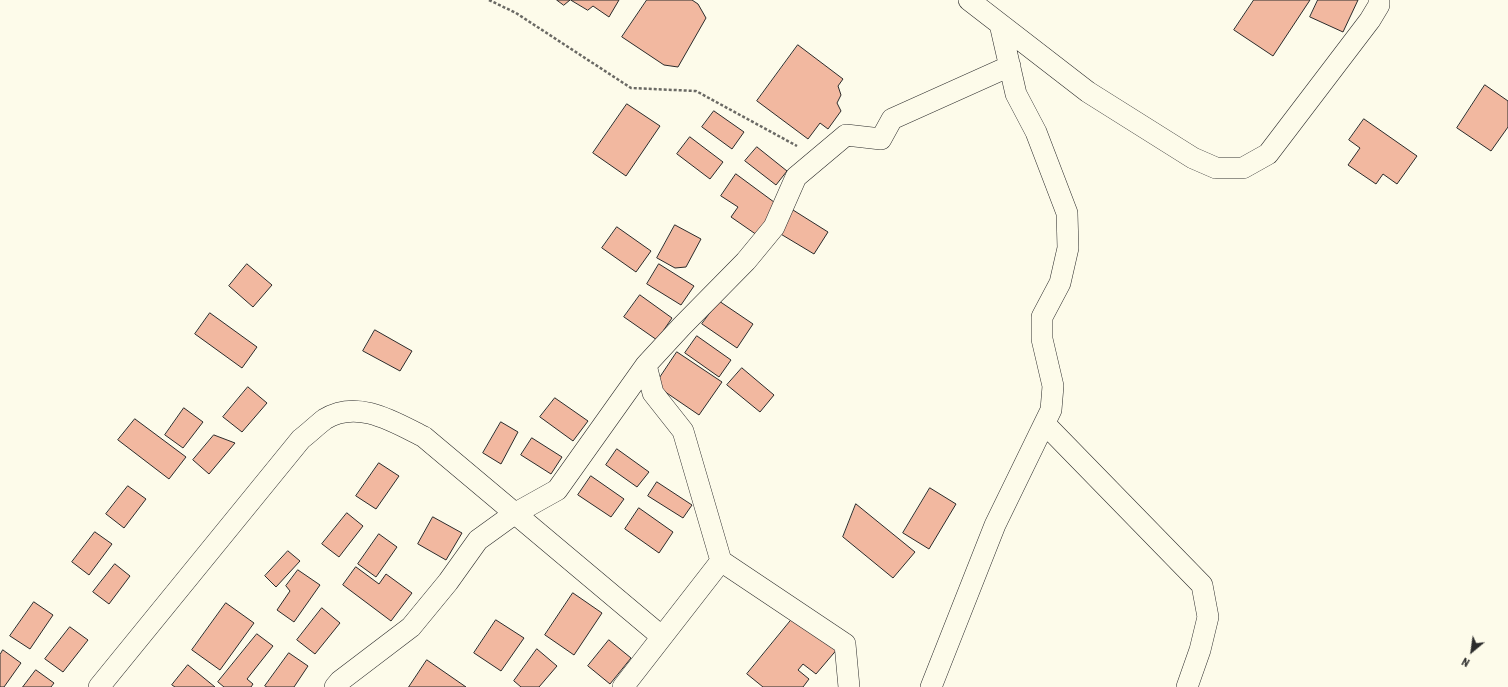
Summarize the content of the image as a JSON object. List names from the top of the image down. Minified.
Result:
{"north":"bottom left"}
